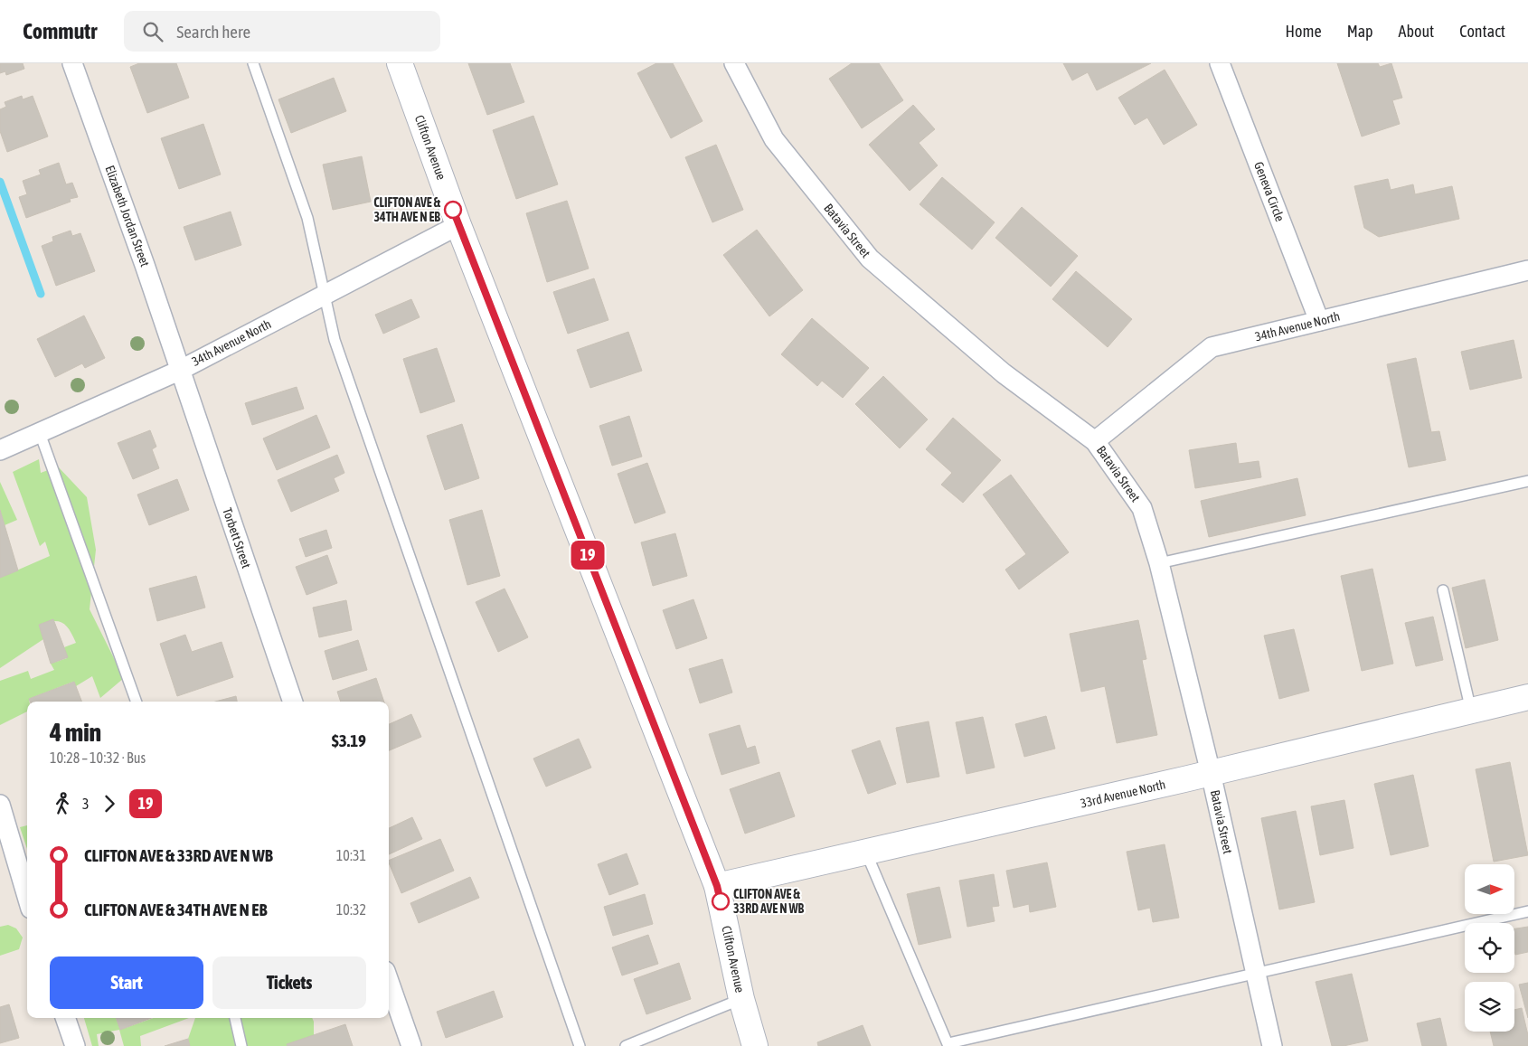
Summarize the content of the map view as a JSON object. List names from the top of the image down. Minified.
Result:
{"streets":{"street":["Clifton Avenue","Geneva Circle","Elizabeth Jordan Street","Batavia Street","34th Avenue North","Torbett Street","33rd Avenue North"]},"crossings":[["Clifton Avenue","34th Avenue North"],["Clifton Avenue","33rd Avenue North"],["Geneva Circle","34th Avenue North"],["Elizabeth Jordan Street","34th Avenue North"],["Elizabeth Jordan Street","Torbett Street"],["Batavia Street","34th Avenue North"],["Batavia Street","33rd Avenue North"],["34th Avenue North","Torbett Street"]],"places":["CLIFTON AVE & 34TH AVE N EB","CLIFTON AVE & 33RD AVE N WB"],"lines":["bus line 19"],"north":"right","page":{"header":"Commutr","search":"Search here","nav":["Home","Map","About","Contact"],"on_map":"19","heading":["4 min","10:28 – 10:32 · Bus","$3.19"],"legs":["3","19"],"list":[{"name":"CLIFTON AVE & 33RD AVE N WB","value":"10:31"},{"name":"CLIFTON AVE & 34TH AVE N EB","value":"10:32"}],"buttons":["Start","Tickets"]}}
